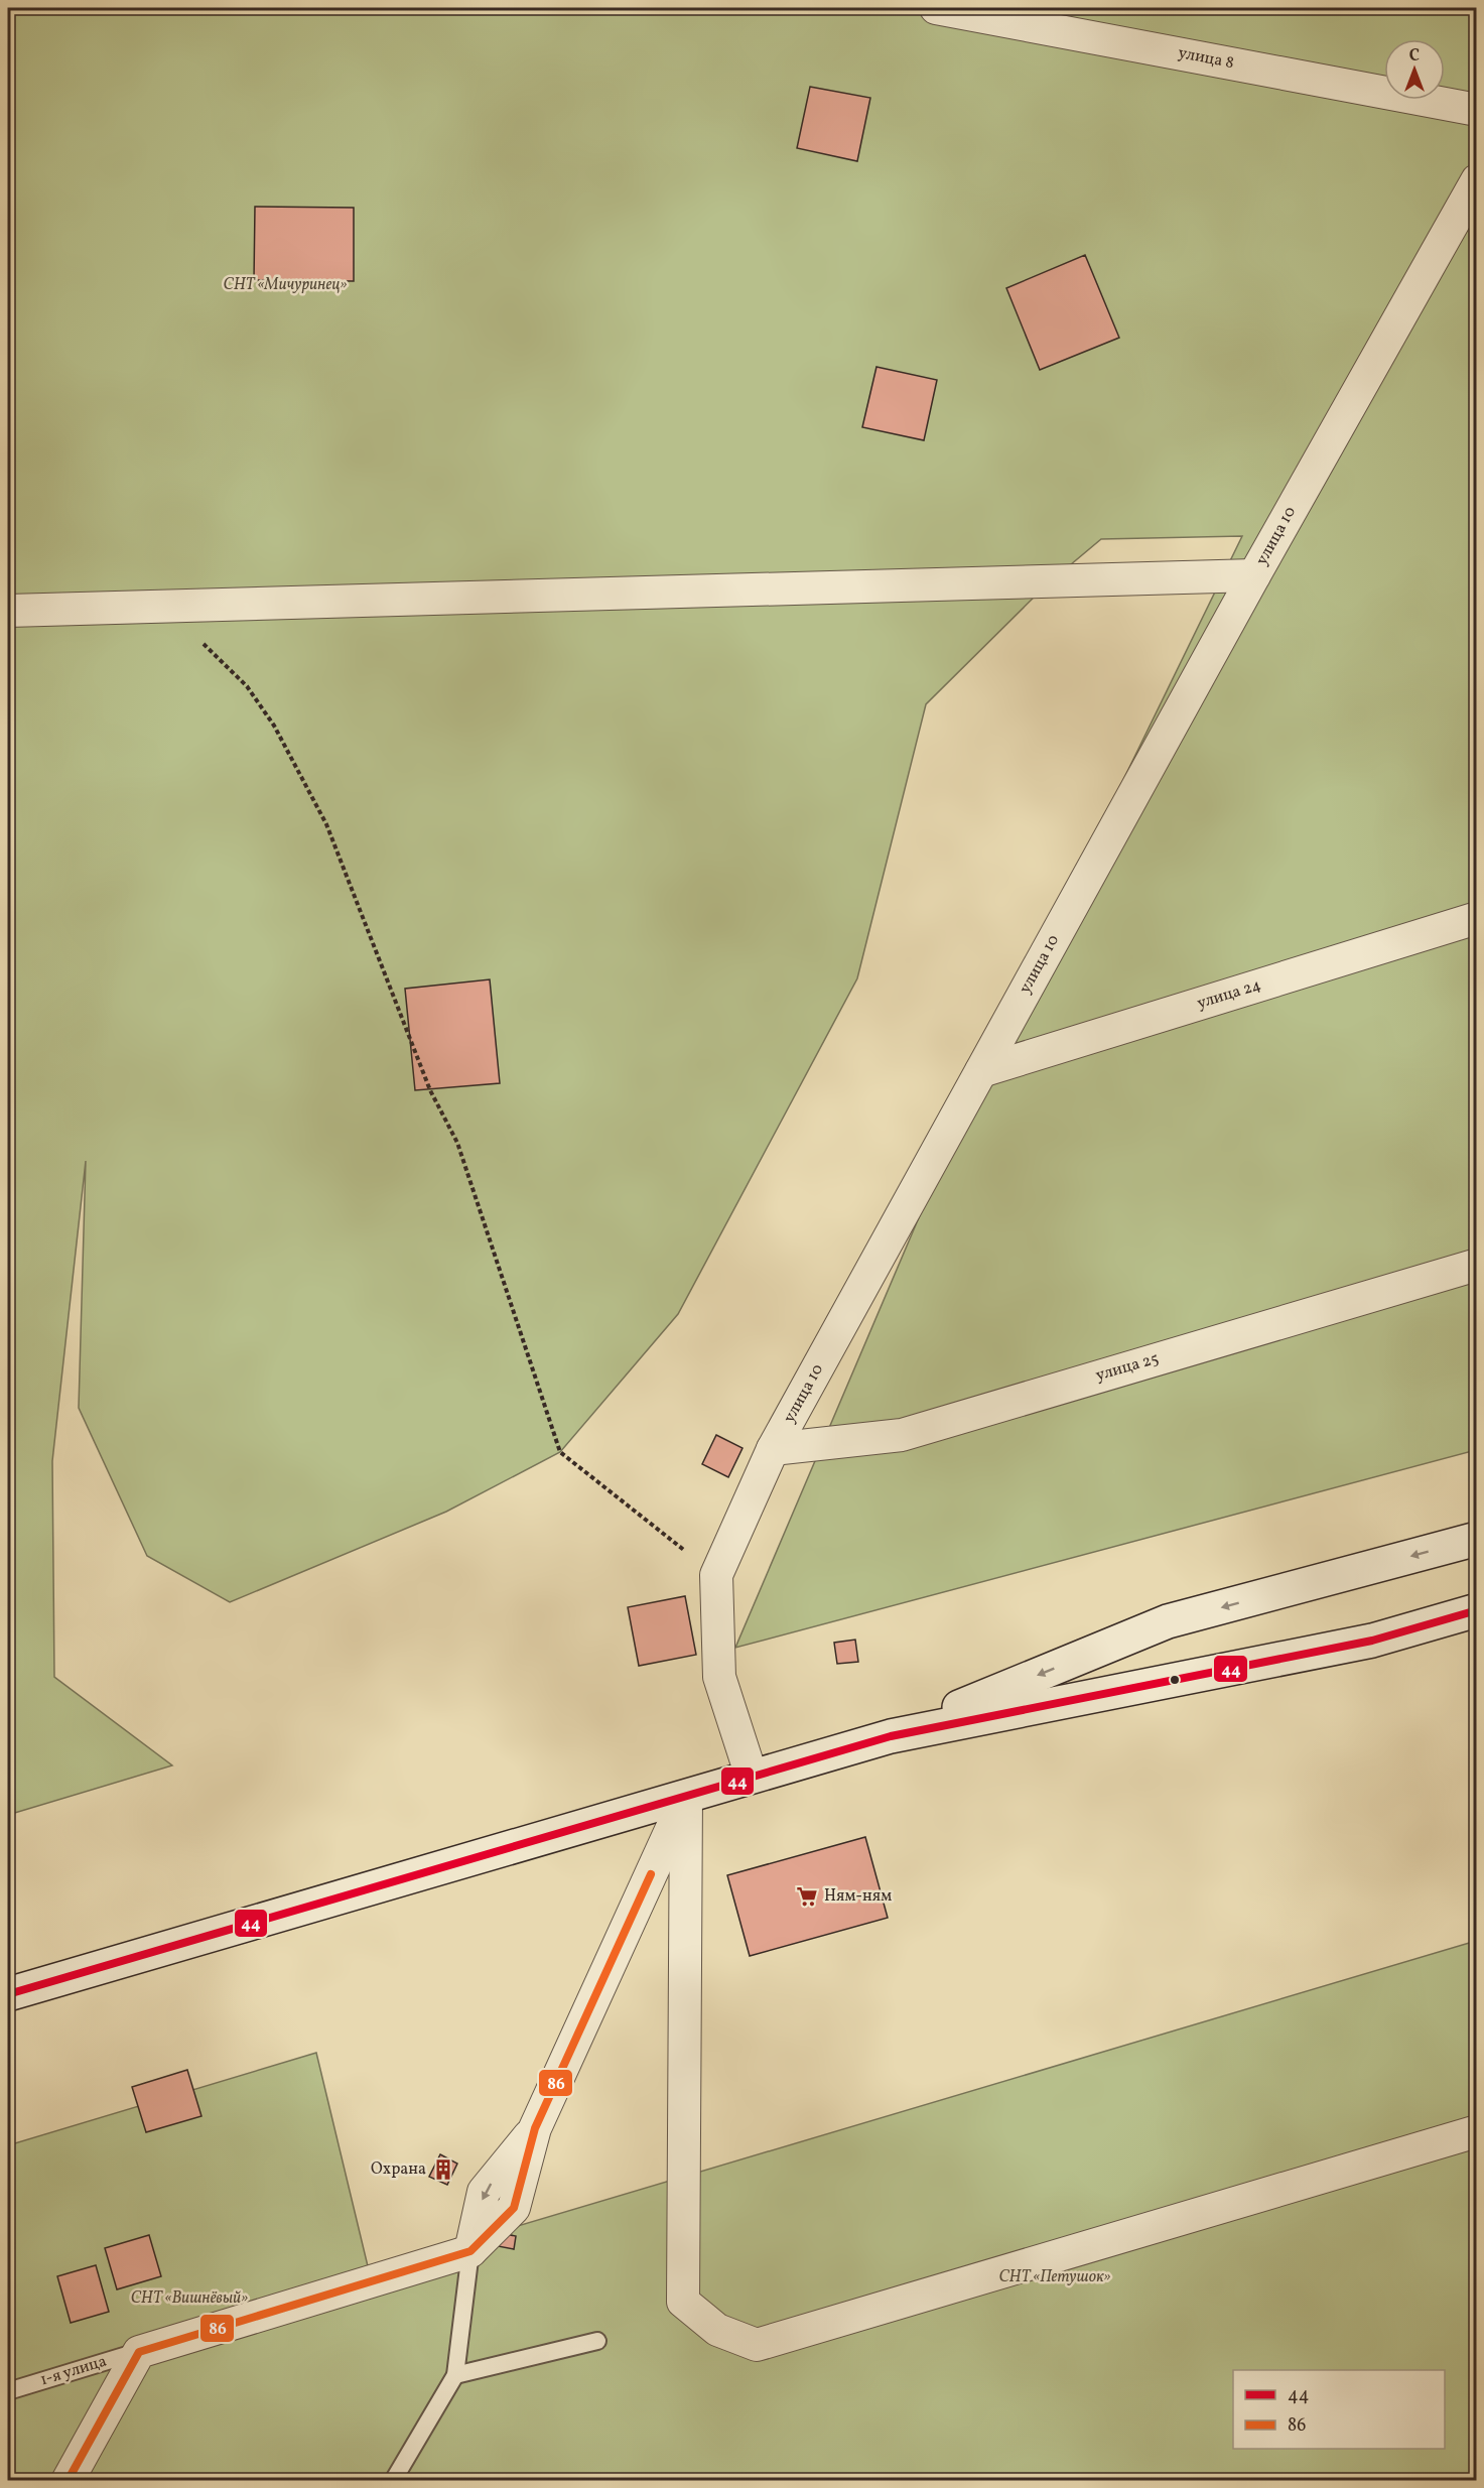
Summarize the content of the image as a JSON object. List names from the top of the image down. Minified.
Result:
{"streets":{"street":["улица 8","улица 10","улица 24","улица 25"],"lane":["1-я улица"]},"crossings":[["улица 10","улица 24"],["улица 10","улица 25"]],"parks":["СНТ «Мичуринец»","СНТ «Петушок»","СНТ «Вишнёвый»"],"places":{"supermarket":["Ням-ням"],"building":["Охрана"]},"lines":["transit line 44","transit line 86"],"legend":["44","86"],"north":"top"}
